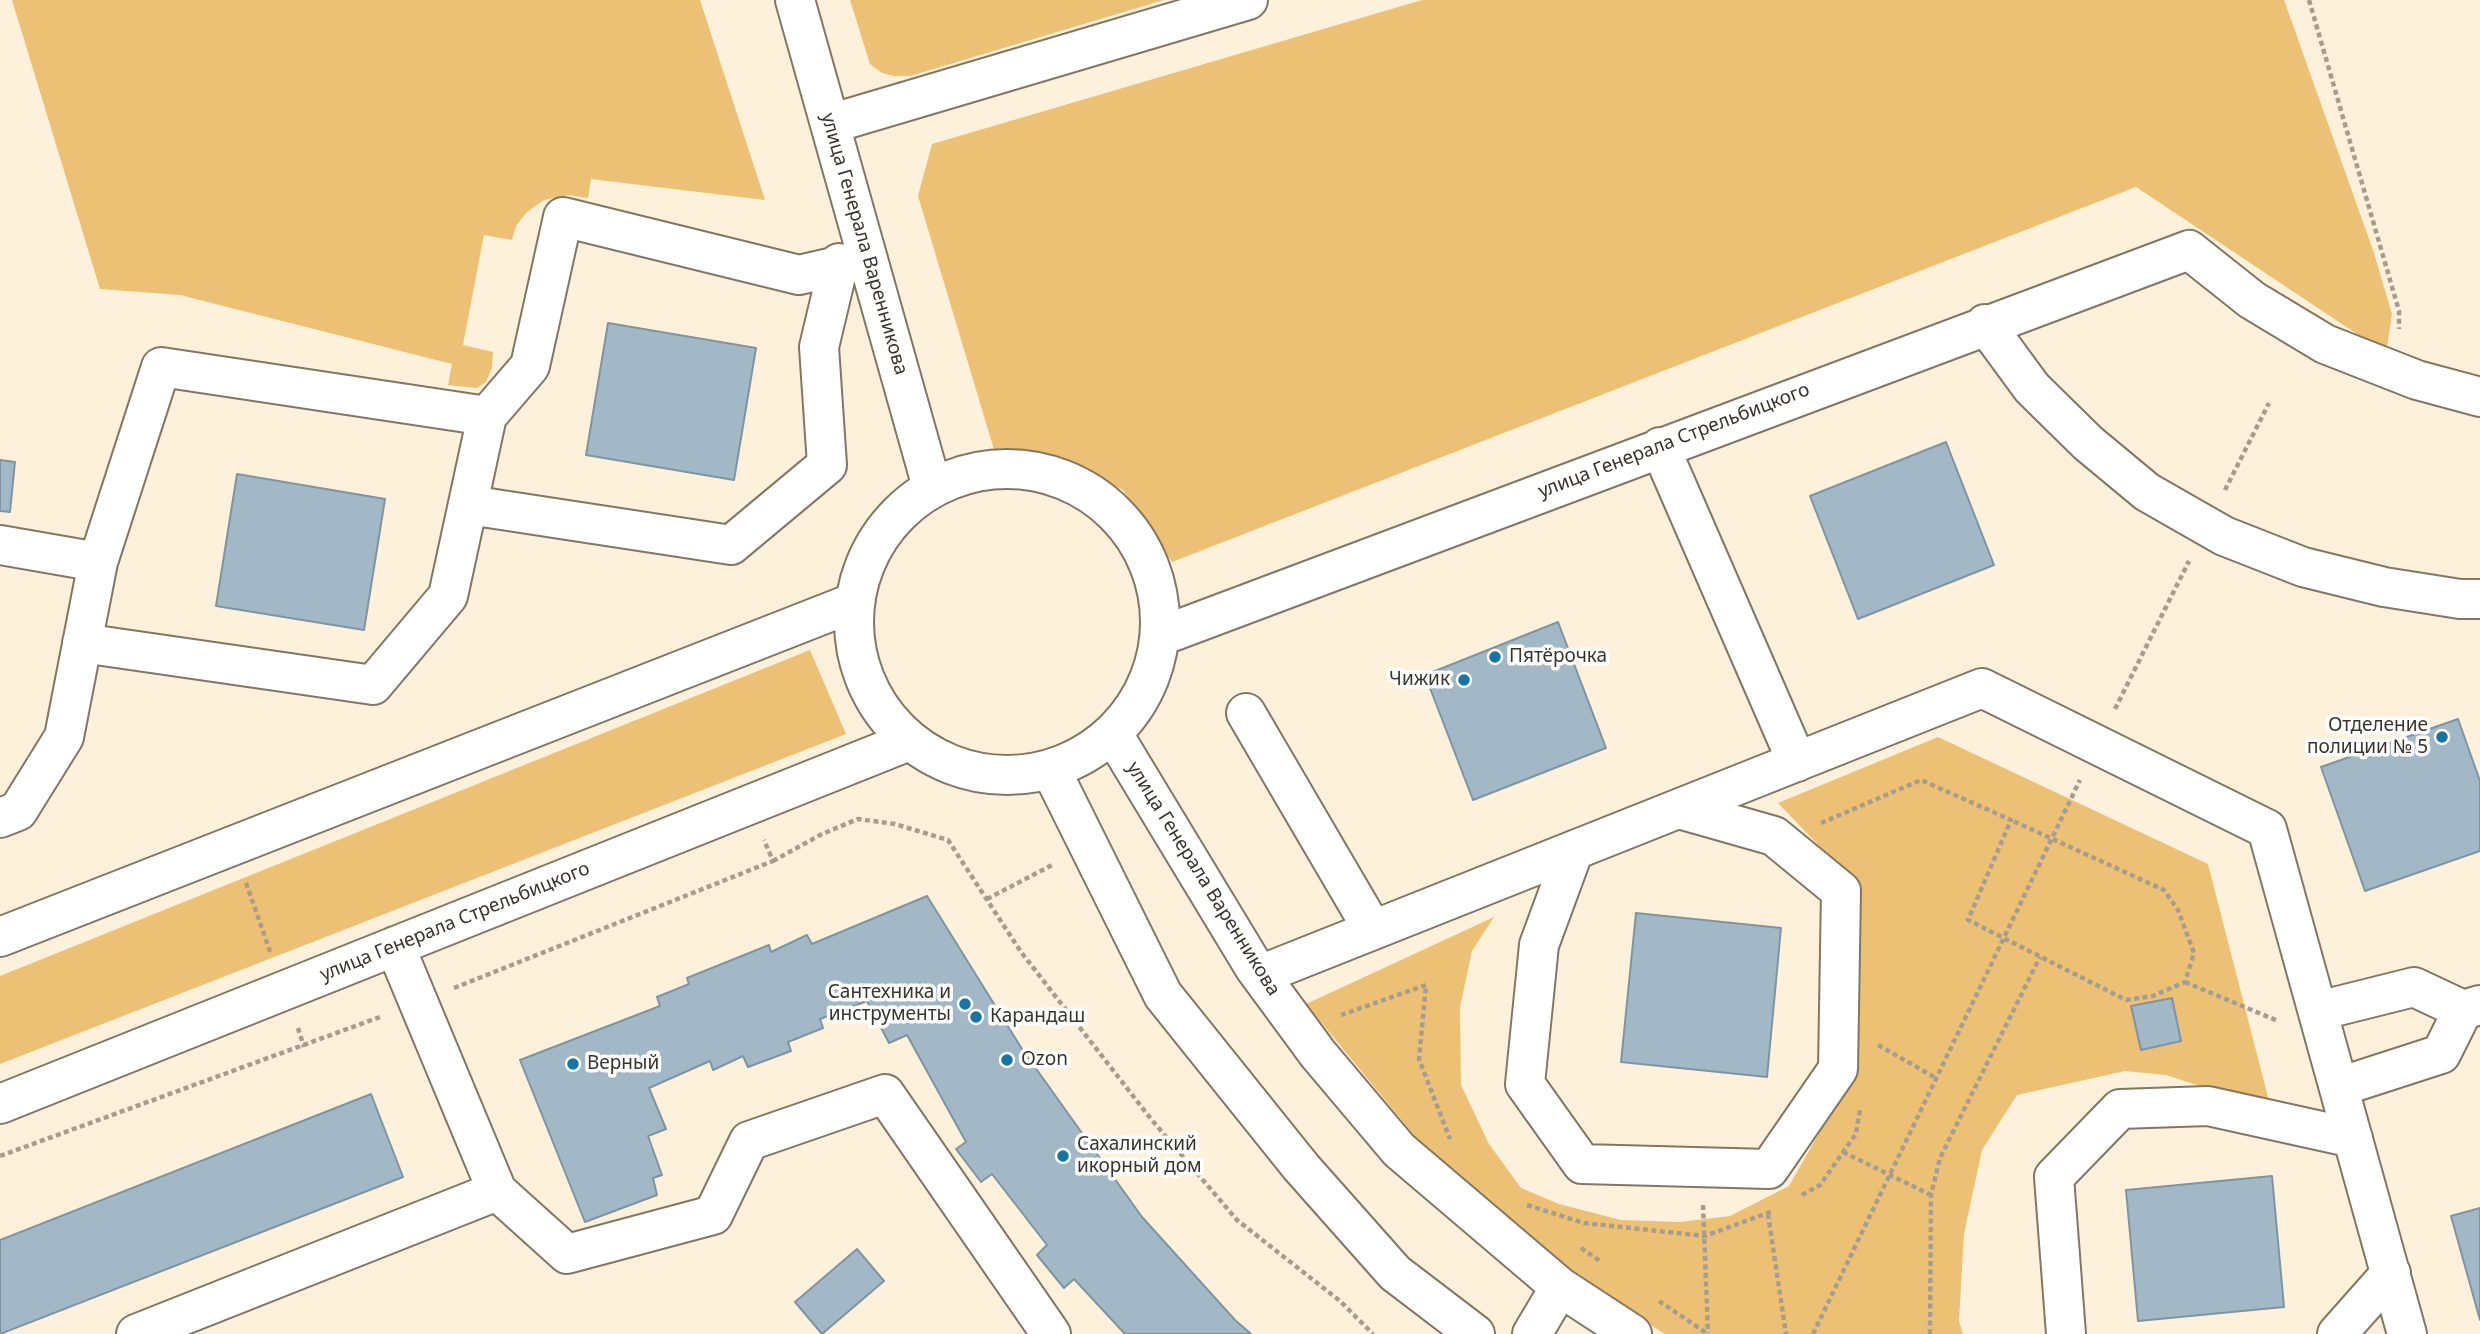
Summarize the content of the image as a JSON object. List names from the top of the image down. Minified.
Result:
{"streets":{"street":["улица Генерала Варенникова","улица Генерала Стрельбицкого"]},"places":["Пятёрочка","Чижик","Отделение полиции № 5","Сантехника и инструменты","Карандаш","Ozon","Верный","Сахалинский икорный дом"]}
